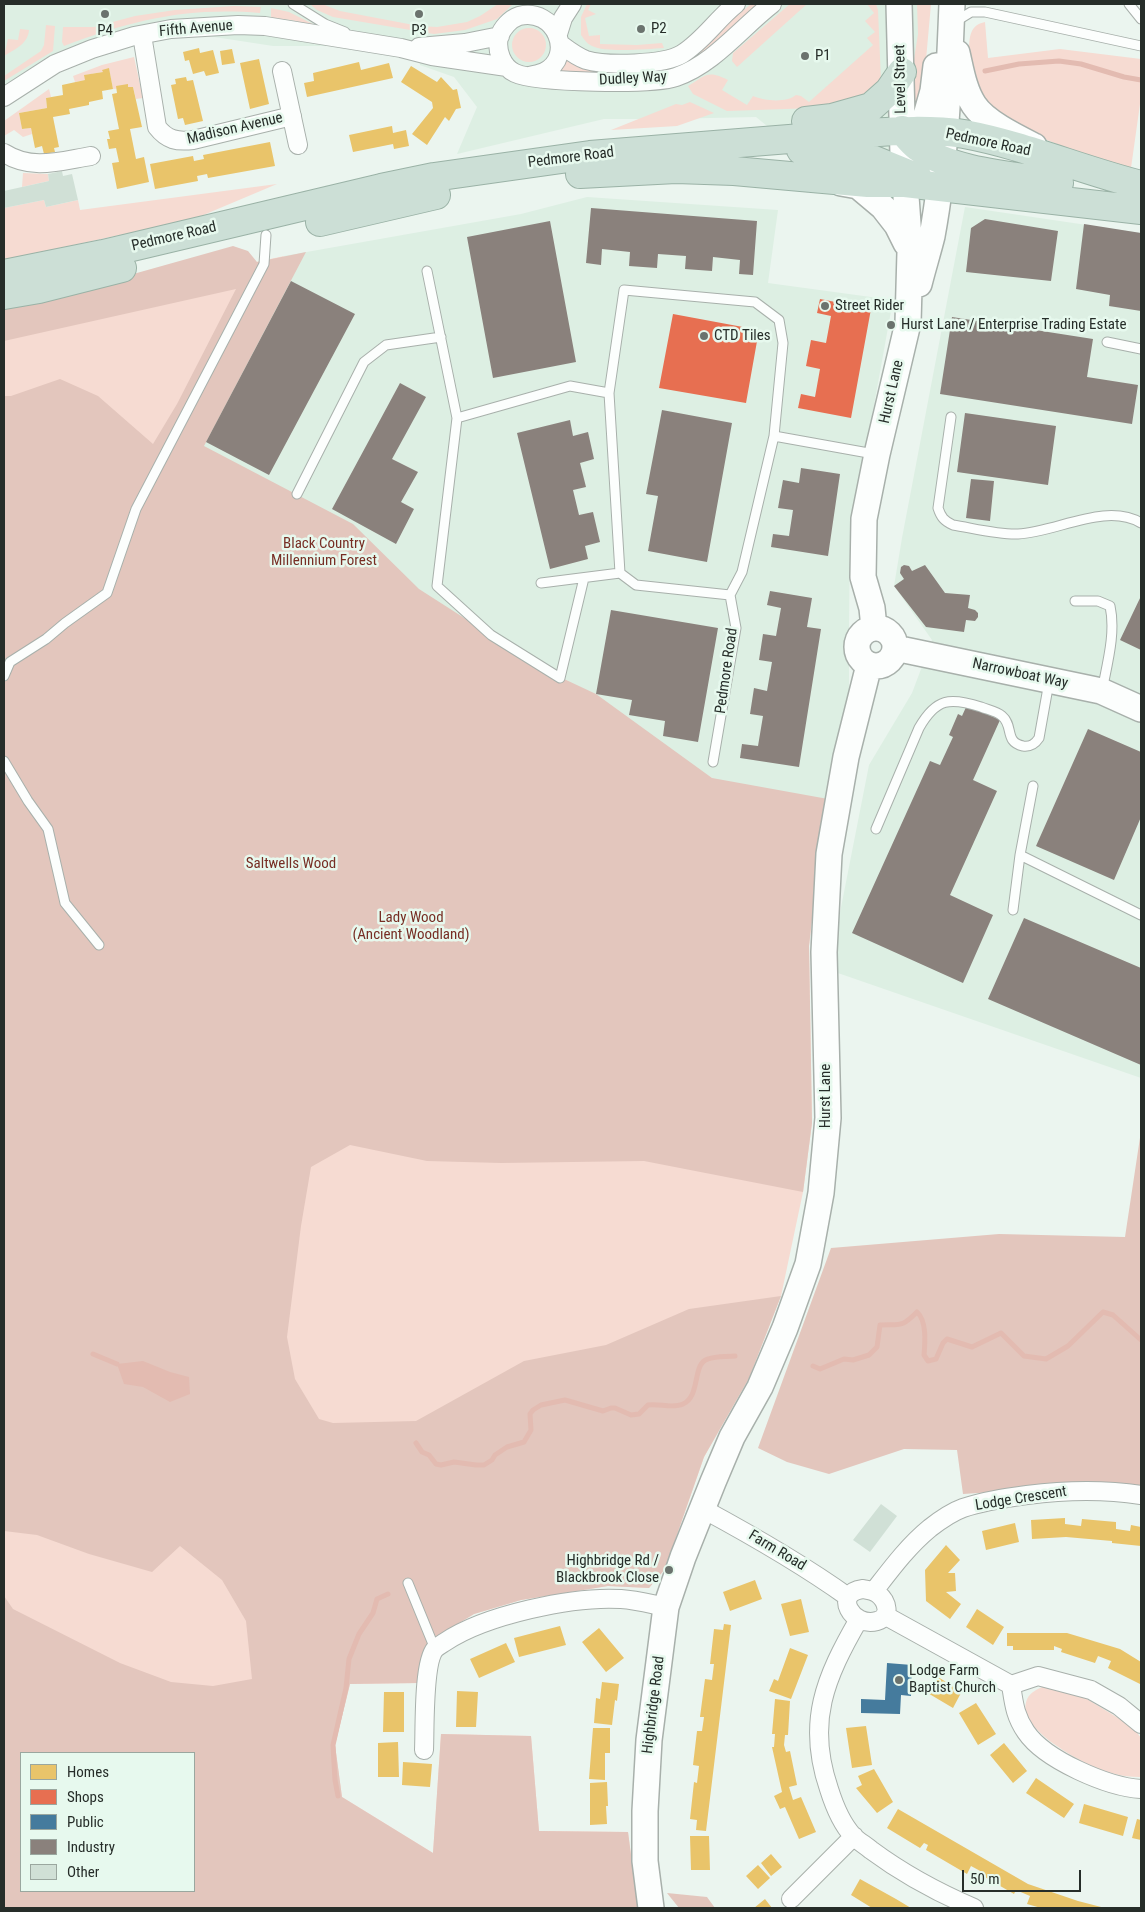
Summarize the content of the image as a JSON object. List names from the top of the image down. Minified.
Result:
{"streets":{"highway":["Pedmore Road"],"street":["Fifth Avenue","Dudley Way","Level Street","Madison Avenue","Hurst Lane","Narrowboat Way","Lodge Crescent","Farm Road","Highbridge Road"]},"crossings":[["Fifth Avenue","Dudley Way"],["Fifth Avenue","Madison Avenue"],["Level Street","Pedmore Road"],["Level Street","Hurst Lane"],["Pedmore Road","Hurst Lane"],["Hurst Lane","Narrowboat Way"],["Hurst Lane","Farm Road"],["Hurst Lane","Highbridge Road"],["Lodge Crescent","Farm Road"],["Farm Road","Highbridge Road"]],"parks":["Black Country Millennium Forest","Saltwells Wood","Lady Wood (Ancient Woodland)"],"places":["P4","P3","P2","P1","Street Rider","Hurst Lane / Enterprise Trading Estate","CTD Tiles","Highbridge Rd / Blackbrook Close","Lodge Farm Baptist Church"],"legend":["Homes","Shops","Public","Industry","Other"],"scale_bar":"50 m"}
